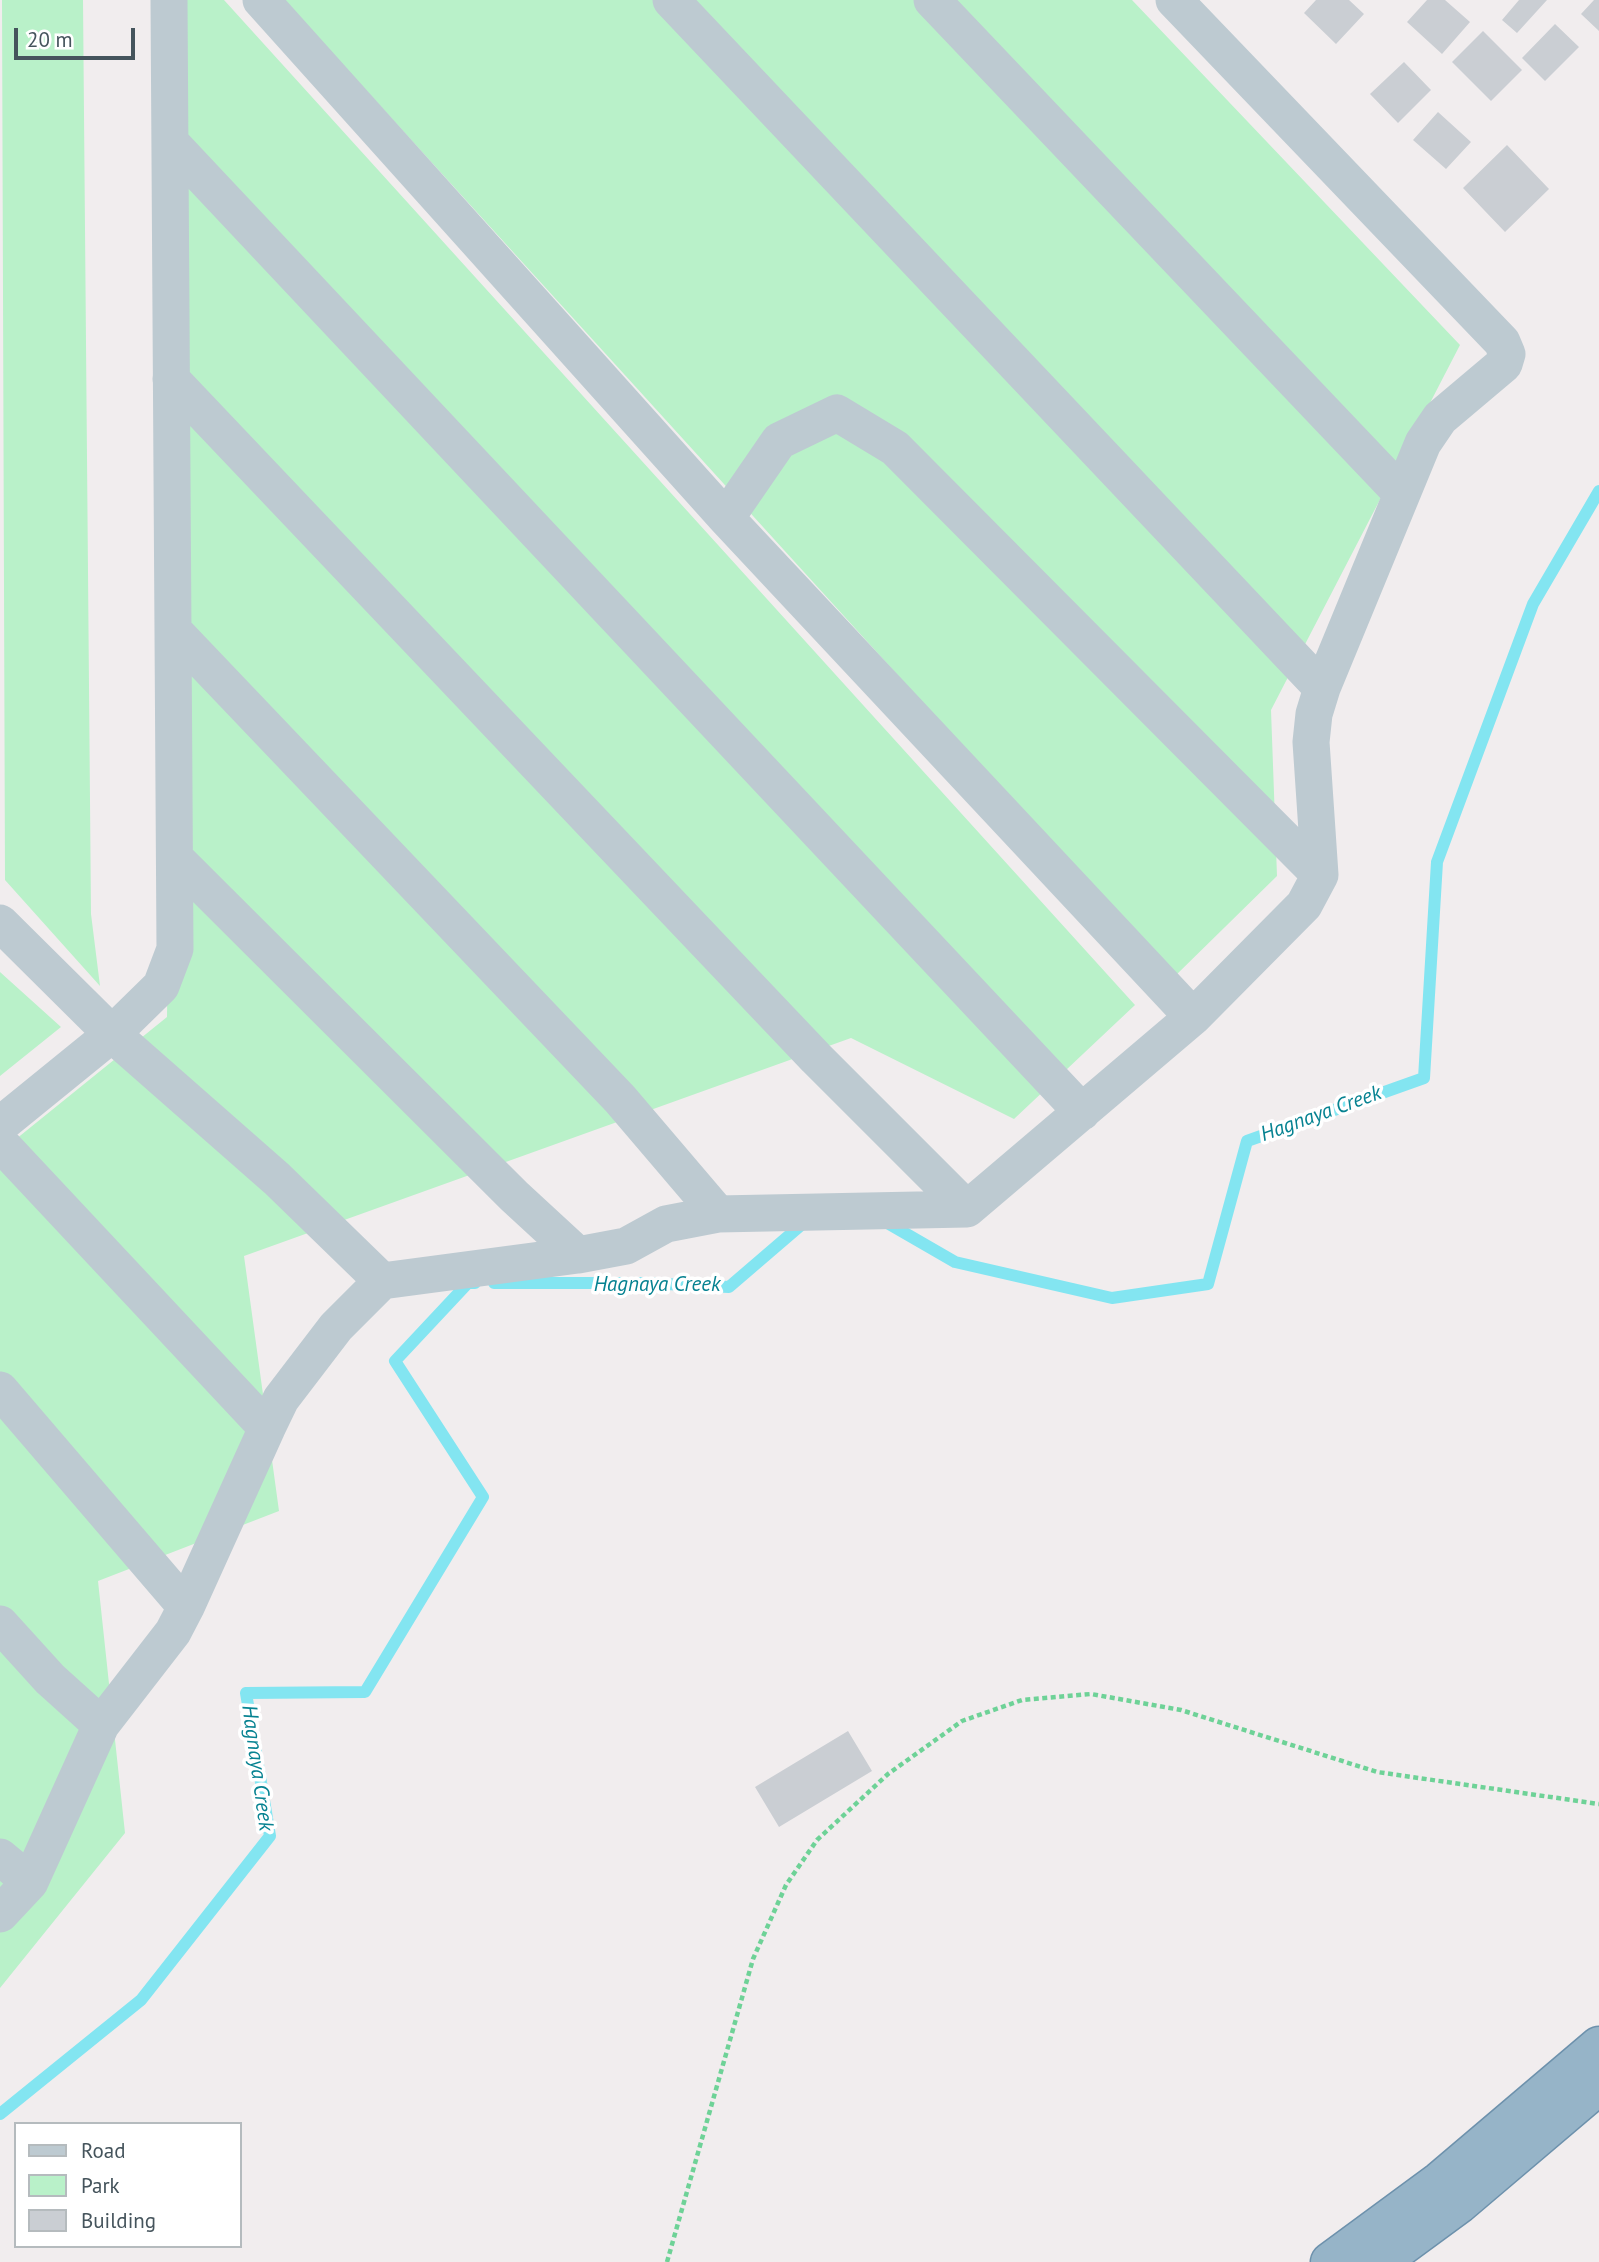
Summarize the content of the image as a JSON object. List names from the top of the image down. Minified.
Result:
{"water":["Hagnaya Creek"],"legend":["Road","Park","Building"],"scale_bar":"20 m"}
